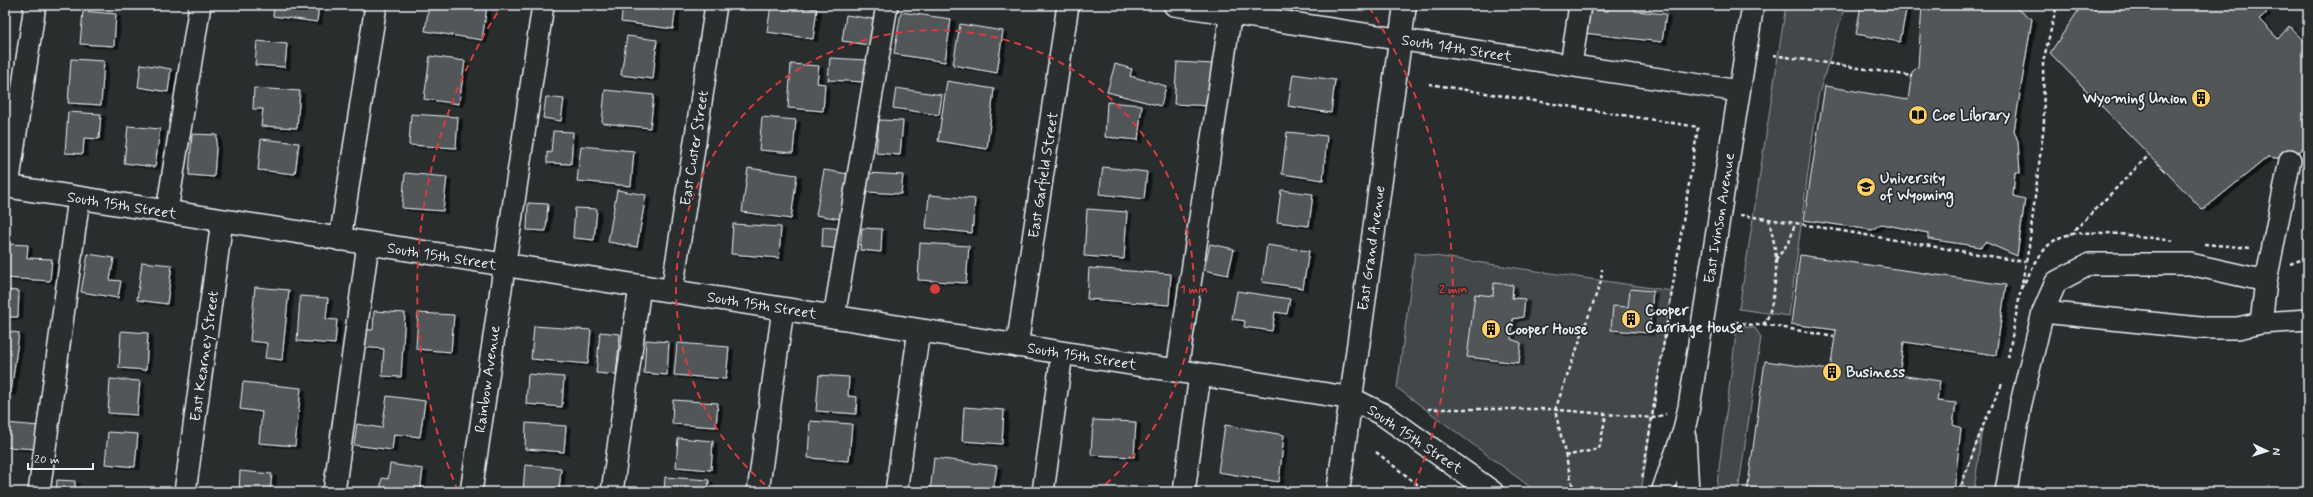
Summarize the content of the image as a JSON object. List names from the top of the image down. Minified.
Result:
{"streets":{"main road":["South 15th Street","East Grand Avenue"],"street":["South 14th Street","East Custer Street","East Garfield Street","East Ivinson Avenue","East Kearney Street","Rainbow Avenue"]},"crossings":[["South 14th Street","East Ivinson Avenue"],["South 14th Street","East Grand Avenue"],["East Custer Street","South 15th Street"],["East Garfield Street","South 15th Street"],["South 15th Street","East Grand Avenue"],["South 15th Street","East Kearney Street"],["South 15th Street","Rainbow Avenue"]],"places":{"building":["Wyoming Union","Cooper Carriage House","Cooper House","Business"],"library":["Coe Library"],"school or university":["University of Wyoming"]},"scale_bar":"20 m","north":"right","rings":["1 min","2 min"]}
